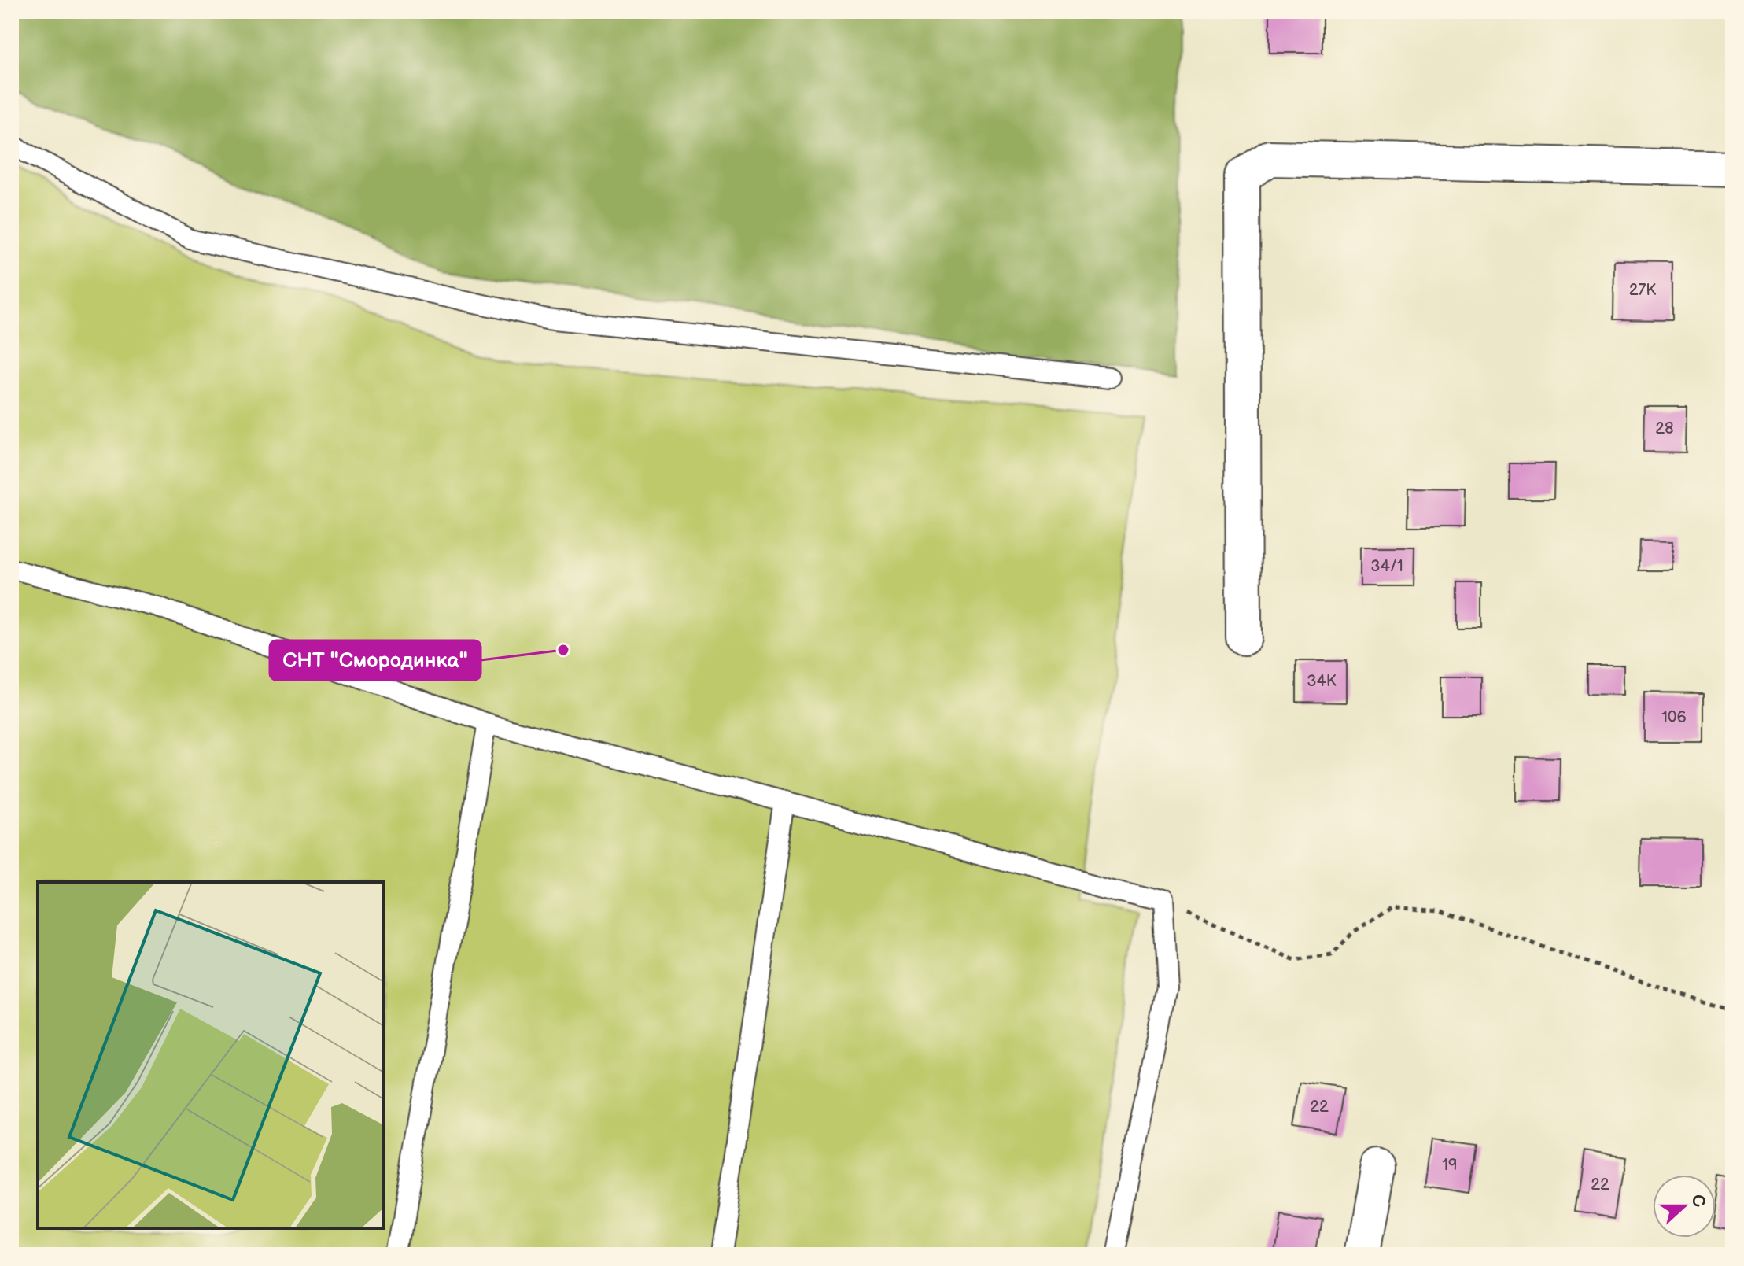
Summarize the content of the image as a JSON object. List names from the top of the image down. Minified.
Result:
{"places":["СНТ \"Смородинка\""],"house_numbers":["27К","28","34/1","34К","106","22","19","22"],"north":"right"}
